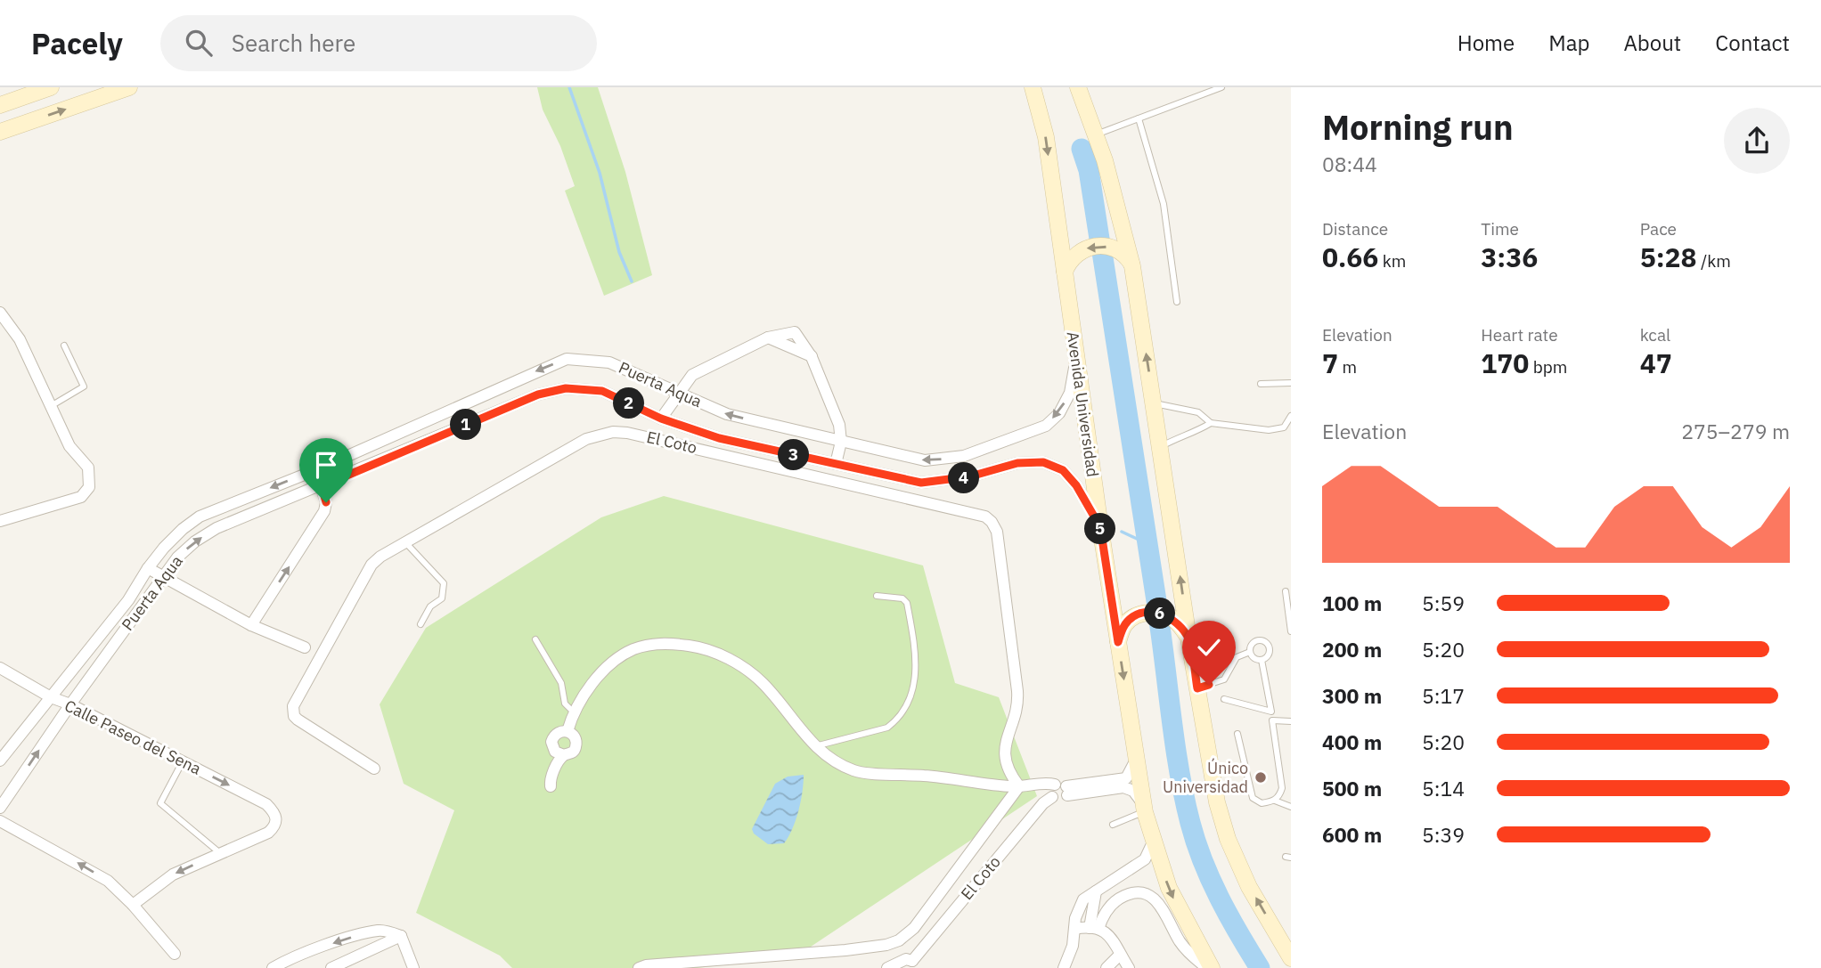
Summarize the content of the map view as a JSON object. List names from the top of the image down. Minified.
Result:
{"streets":{"main road":["Avenida Universidad"],"street":["Puerta Aqua","El Coto","Calle Paseo del Sena"]},"crossings":[["Puerta Aqua","Avenida Universidad"],["Puerta Aqua","Calle Paseo del Sena"]],"places":["Único Universidad"],"page":{"header":"Pacely","search":"Search here","nav":["Home","Map","About","Contact"],"heading":["Morning run","08:44"],"stats":[["Distance","0.66 km"],["Time","3:36"],["Pace","5:28 /km"],["Elevation","7 m"],["Heart rate","170 bpm"],["kcal","47"]],"pins":["2","1","3","4","5","6"],"chart":["Elevation","275–279 m"],"list":[{"name":"100 m","note":"5:59"},{"name":"200 m","note":"5:20"},{"name":"300 m","note":"5:17"},{"name":"400 m","note":"5:20"},{"name":"500 m","note":"5:14"},{"name":"600 m","note":"5:39"}]}}
